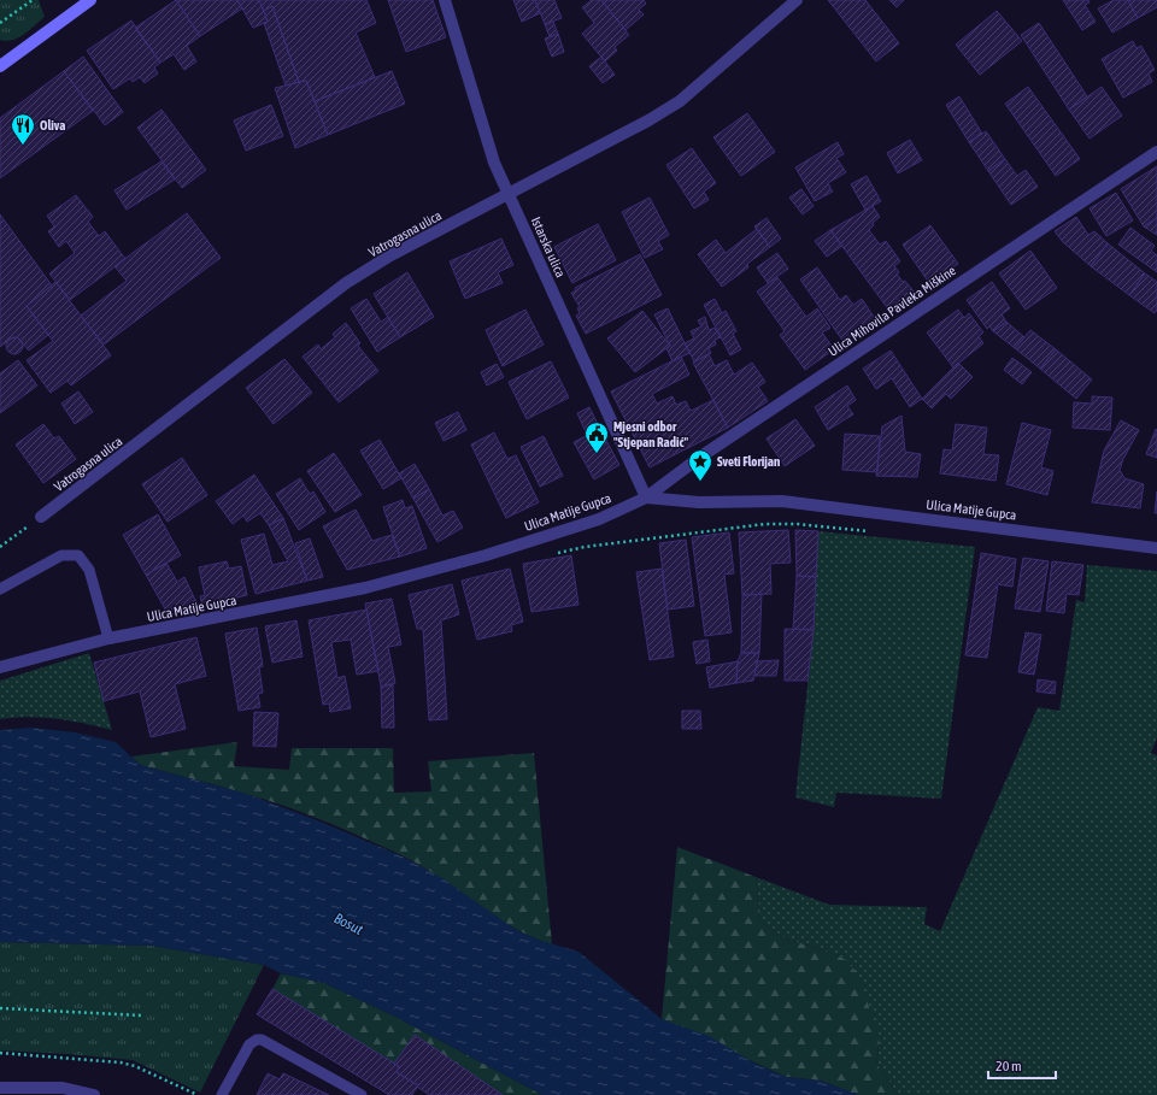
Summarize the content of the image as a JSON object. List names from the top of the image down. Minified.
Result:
{"streets":{"street":["Vatrogasna ulica","Istarska ulica","Ulica Mihovila Pavleka Miškine","Ulica Matije Gupca"]},"crossings":[["Vatrogasna ulica","Istarska ulica"],["Istarska ulica","Ulica Mihovila Pavleka Miškine"],["Istarska ulica","Ulica Matije Gupca"],["Ulica Mihovila Pavleka Miškine","Ulica Matije Gupca"]],"water":["Bosut"],"places":{"restaurant":["Oliva"],"public building":["Mjesni odbor \"Stjepan Radić\""],"place":["Sveti Florijan"]},"scale_bar":"20 m"}
